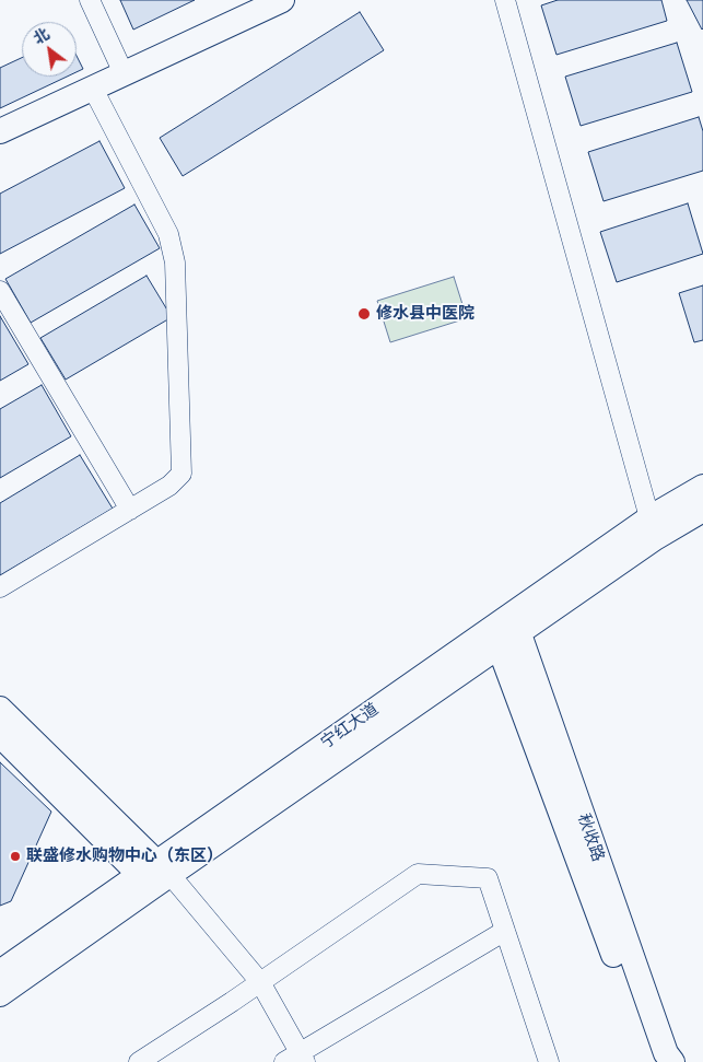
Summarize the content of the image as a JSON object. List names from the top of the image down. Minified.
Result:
{"streets":{"main road":["宁红大道","秋收路"]},"crossings":[["宁红大道","秋收路"]],"places":["修水县中医院","联盛修水购物中心（东区）"],"north":"top left"}
